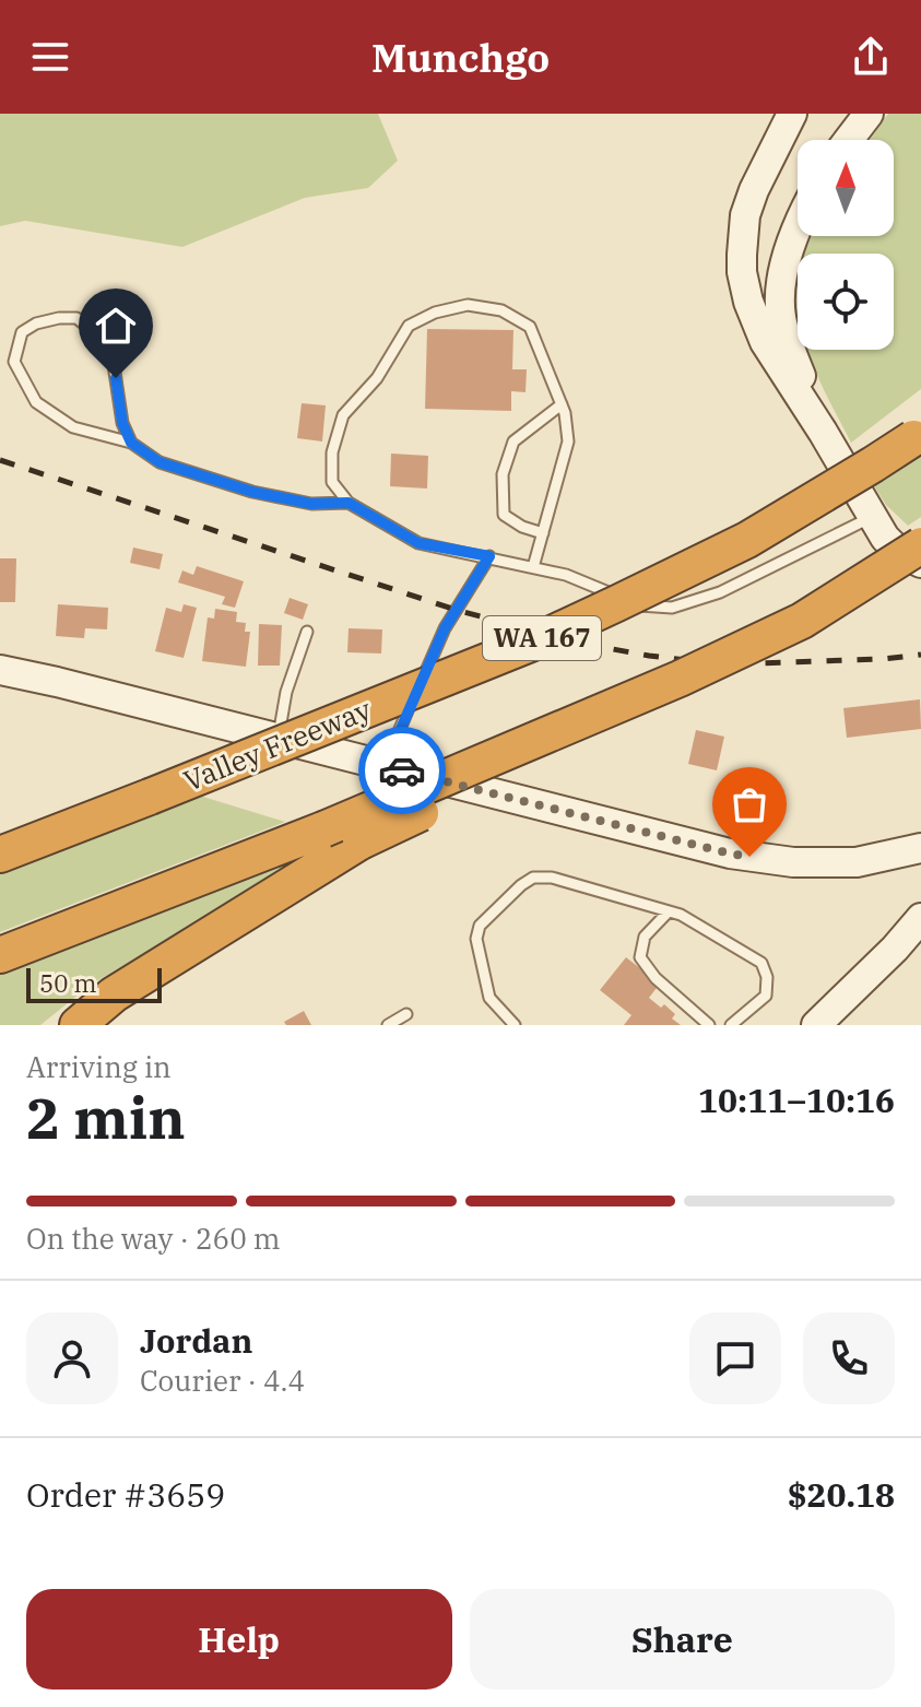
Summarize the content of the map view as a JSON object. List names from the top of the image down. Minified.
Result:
{"streets":{"highway":["WA 167","Valley Freeway"]},"scale_bar":"50 m","north":"top","page":{"header":"Munchgo","scale":"50 m","heading":["2 min","Arriving in","10:11–10:16"],"panel":["Jordan","Courier · 4.4","Order #3659","$20.18"],"bar":"On the way · 260 m","buttons":["Help","Share"]}}
